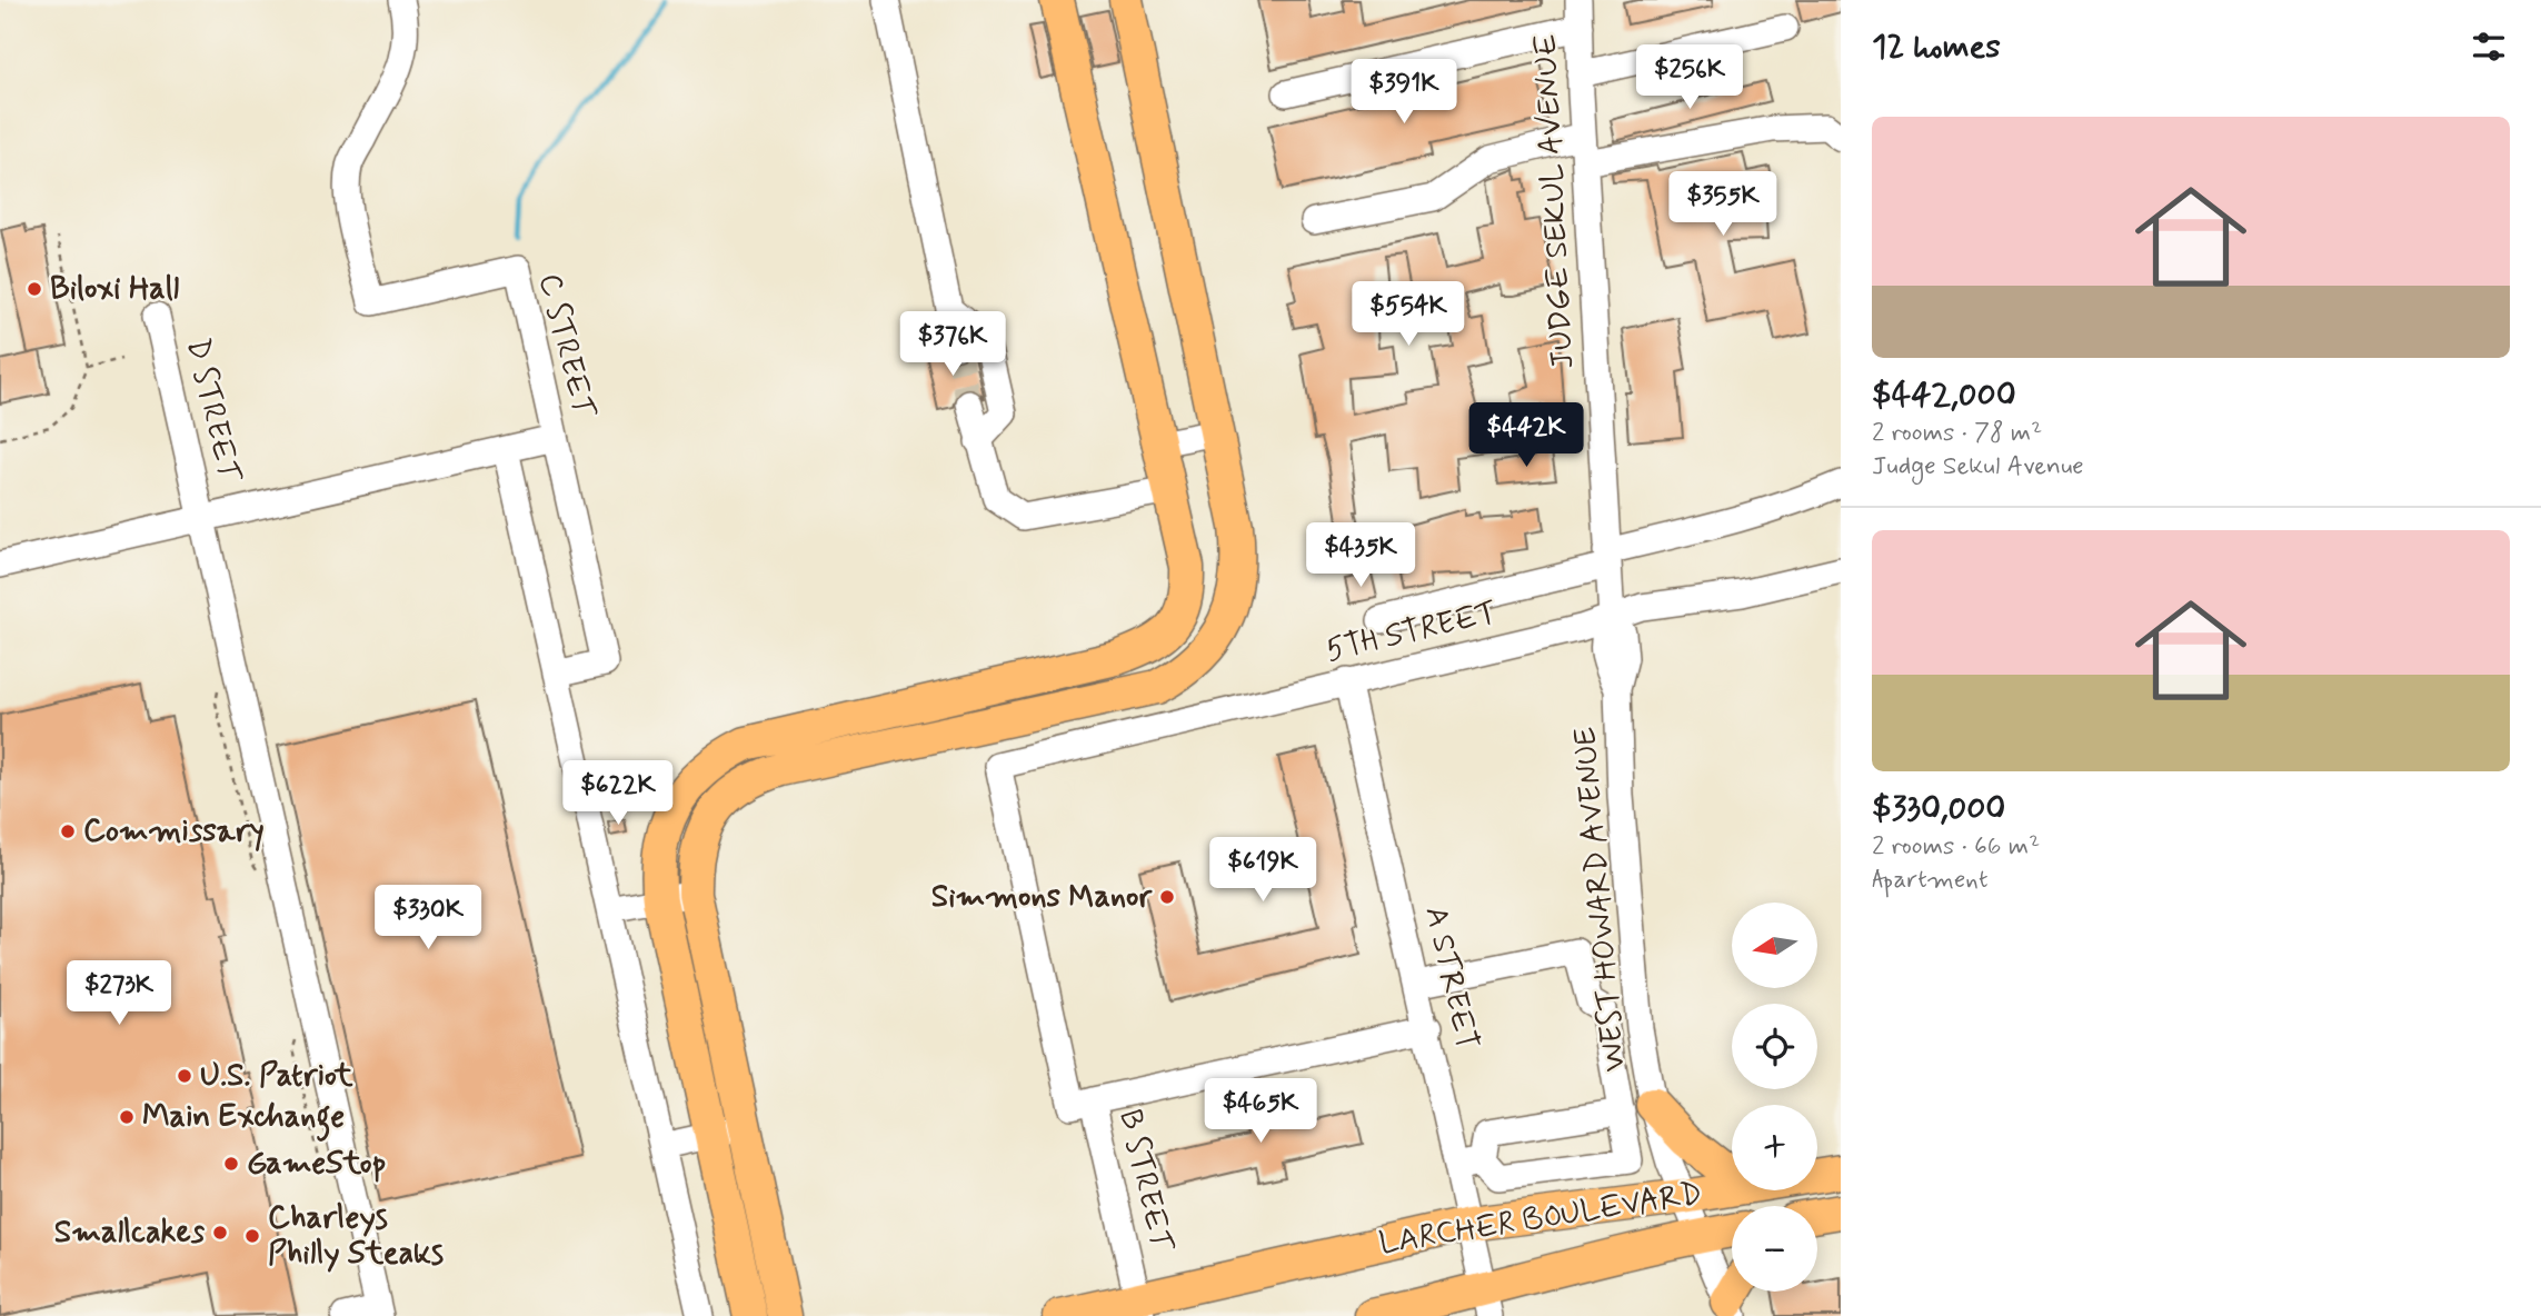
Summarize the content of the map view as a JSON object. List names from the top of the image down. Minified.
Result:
{"streets":{"main road":["LARCHER BOULEVARD"],"street":["JUDGE SEKUL AVENUE","C STREET","D STREET","5TH STREET","WEST HOWARD AVENUE","A STREET","B STREET"]},"crossings":[["JUDGE SEKUL AVENUE","WEST HOWARD AVENUE"],["5TH STREET","WEST HOWARD AVENUE"],["5TH STREET","A STREET"],["5TH STREET","B STREET"],["WEST HOWARD AVENUE","LARCHER BOULEVARD"],["A STREET","LARCHER BOULEVARD"],["B STREET","LARCHER BOULEVARD"]],"places":["Biloxi Hall","Commissary","Simmons Manor","U.S. Patriot","Main Exchange","GameStop","Smallcakes","Charleys Philly Steaks"],"north":"left","page":{"heading":"12 homes","price":["$256K","$391K","$355K","$554K","$376K","$442K","$435K","$622K","$619K","$330K","$273K","$465K"],"list":[{"name":"$442,000","note":"2 rooms · 78 m² · Judge Sekul Avenue"},{"name":"$330,000","note":"2 rooms · 66 m² · Apartment"}],"map_buttons":["+","−"]}}
